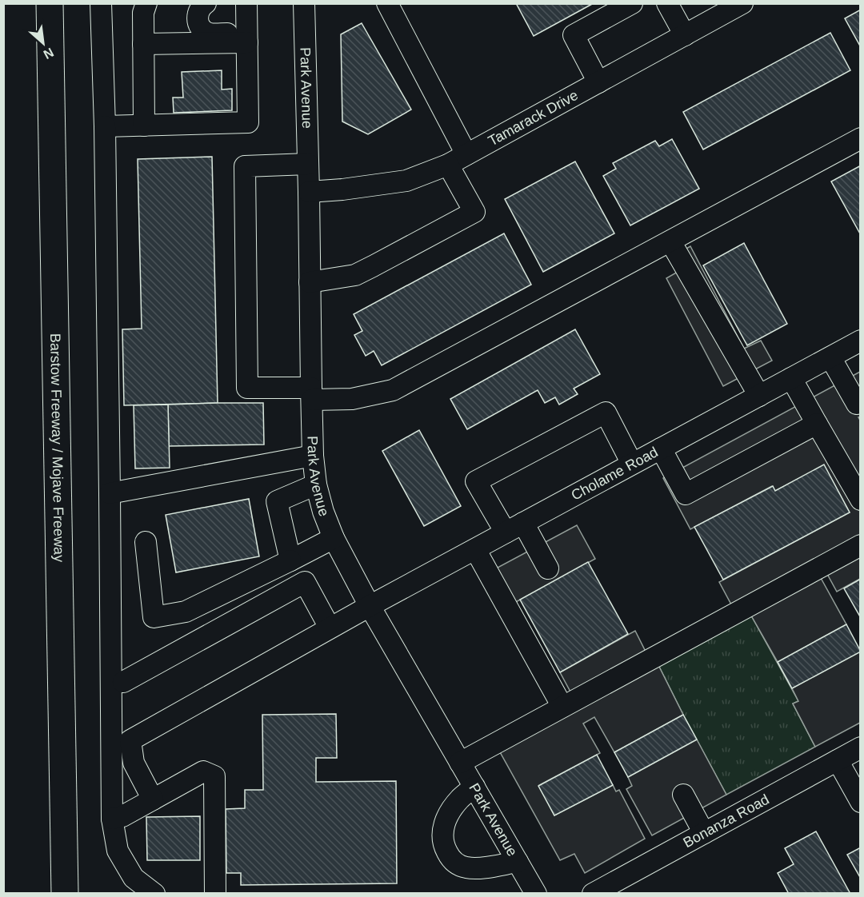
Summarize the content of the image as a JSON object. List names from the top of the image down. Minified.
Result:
{"streets":{"highway":["Barstow Freeway / Mojave Freeway"],"street":["Park Avenue","Tamarack Drive","Cholame Road","Bonanza Road"]},"crossings":[["Park Avenue","Tamarack Drive"],["Park Avenue","Cholame Road"]],"north":"bottom right"}
